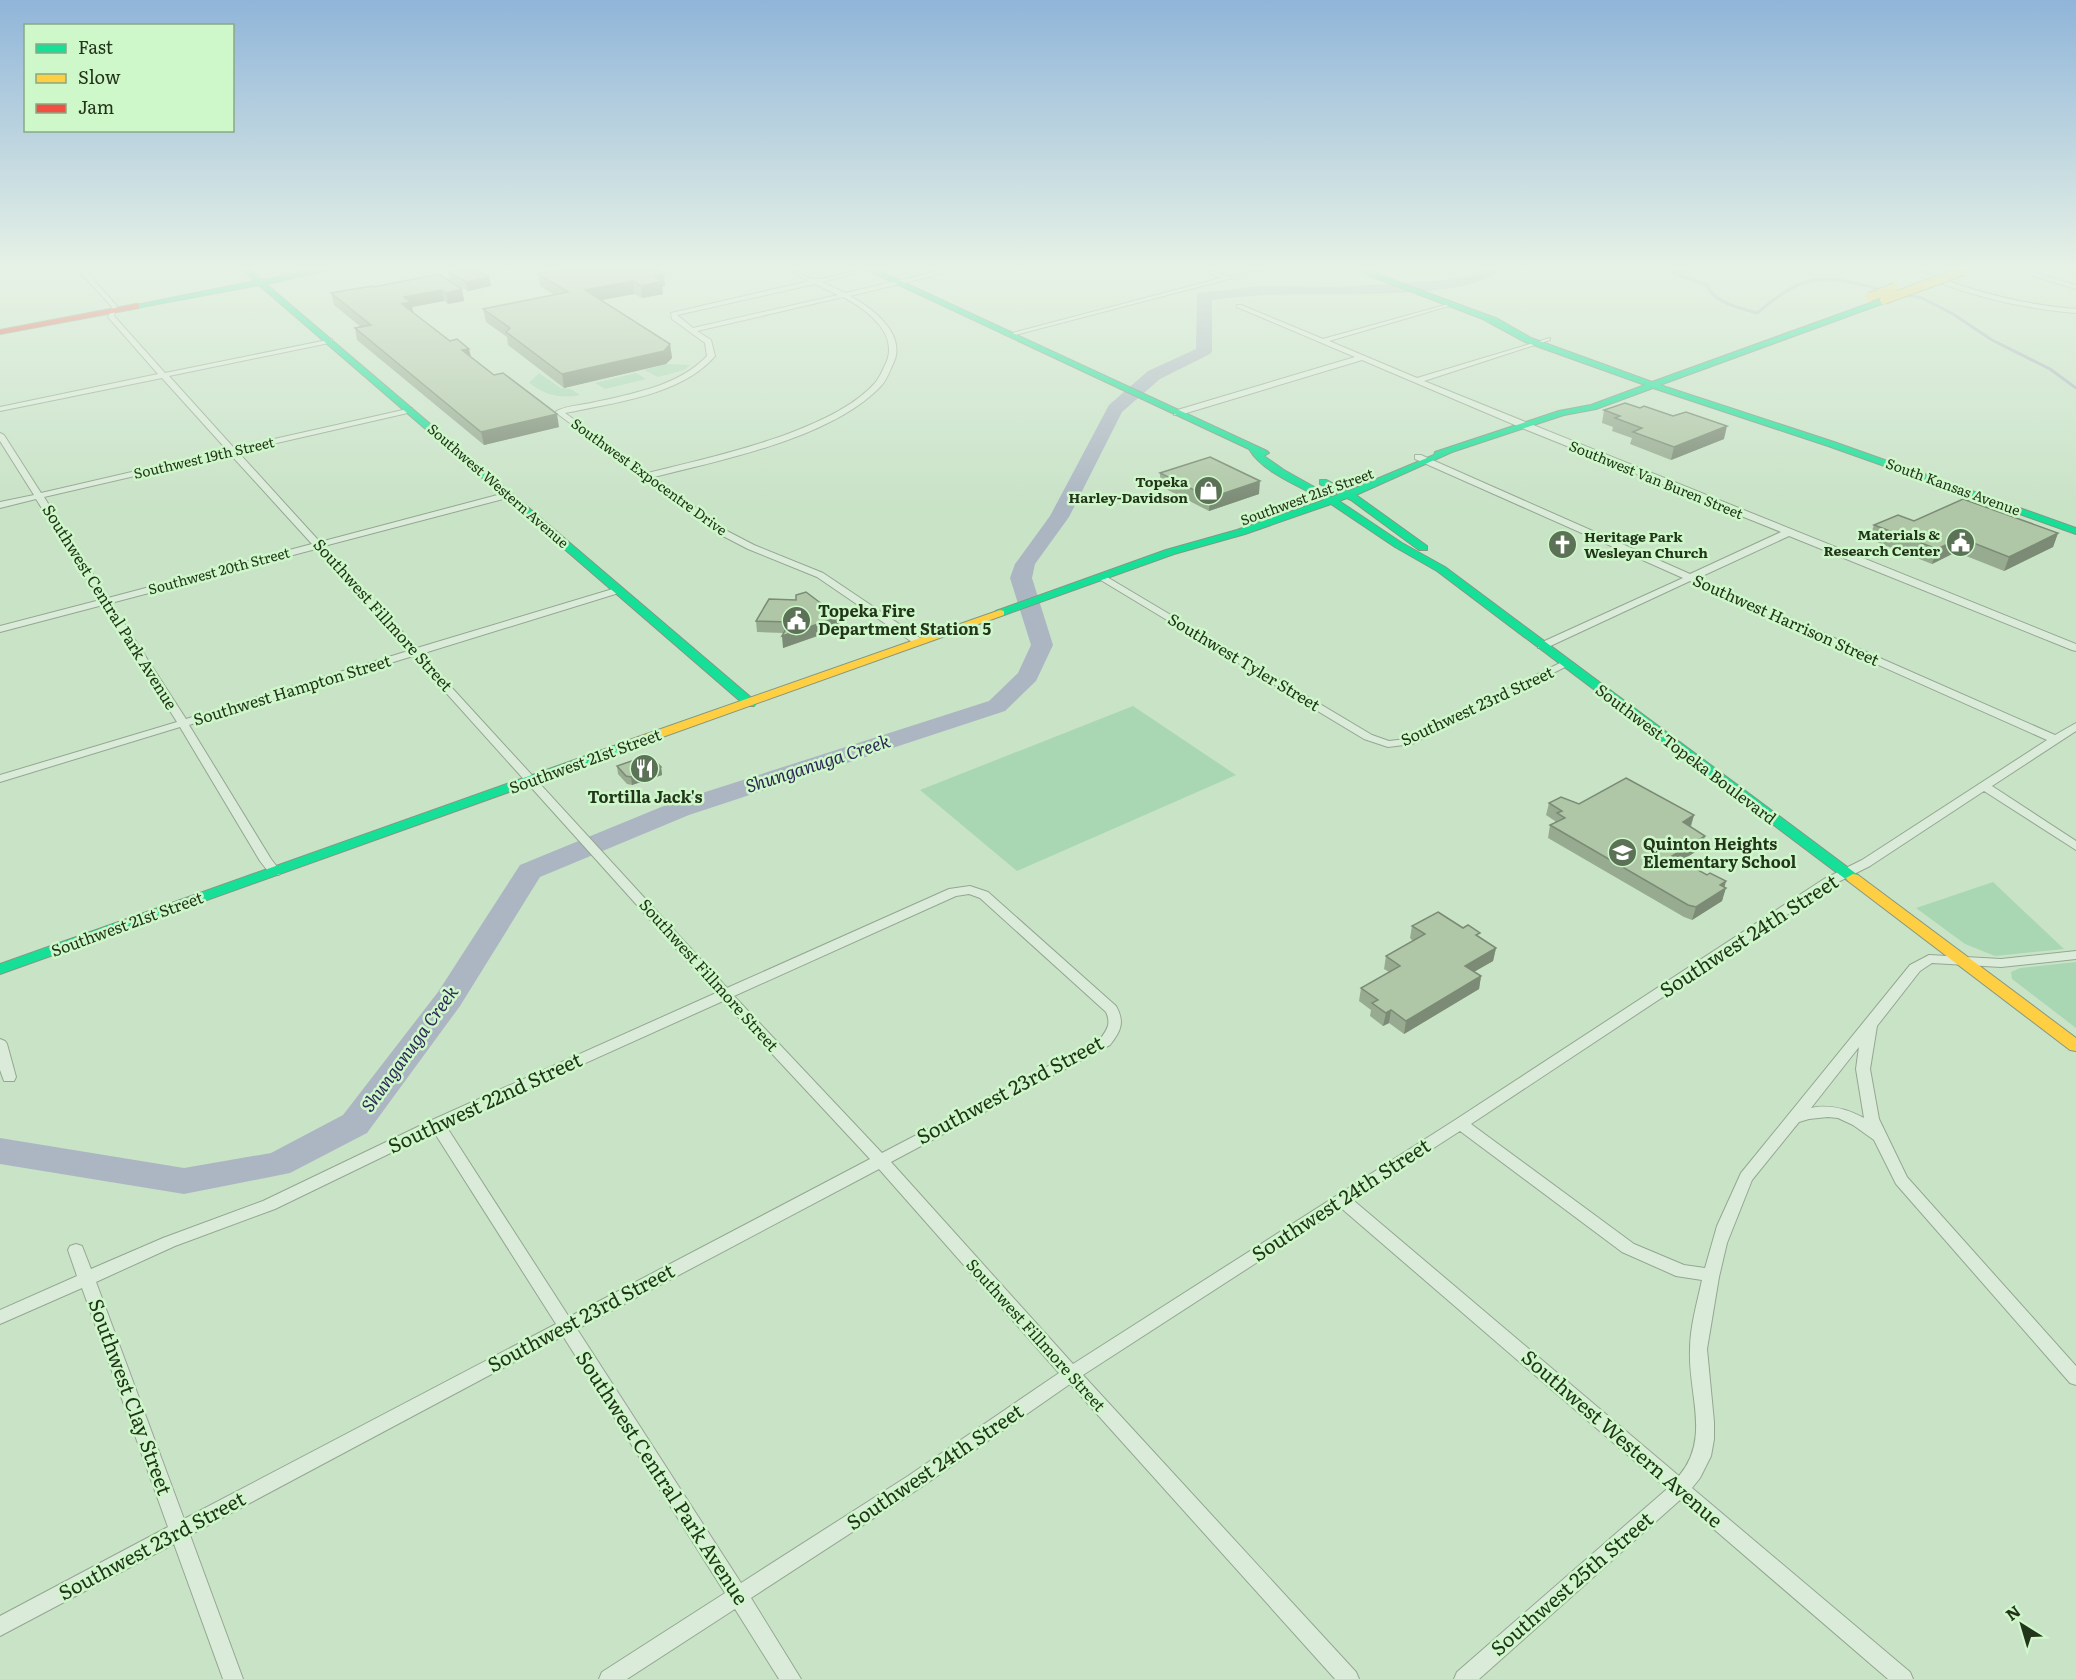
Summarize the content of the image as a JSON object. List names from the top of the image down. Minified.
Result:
{"streets":{"main road":["Southwest Western Avenue","South Kansas Avenue","Southwest 21st Street","Southwest Topeka Boulevard"],"street":["Southwest 19th Street","Southwest Expocentre Drive","Southwest Van Buren Street","Southwest 20th Street","Southwest Central Park Avenue","Southwest Fillmore Street","Southwest Harrison Street","Southwest Tyler Street","Southwest Hampton Street","Southwest 23rd Street","Southwest 24th Street","Southwest 22nd Street","Southwest Clay Street","Southwest 25th Street"]},"crossings":[["Southwest 19th Street","Southwest Western Avenue"],["Southwest 19th Street","Southwest Central Park Avenue"],["Southwest 19th Street","Southwest Fillmore Street"],["Southwest Expocentre Drive","Southwest 21st Street"],["Southwest Van Buren Street","Southwest 21st Street"],["Southwest Van Buren Street","Southwest 23rd Street"],["Southwest Western Avenue","Southwest 21st Street"],["Southwest Western Avenue","Southwest 20th Street"],["Southwest Western Avenue","Southwest Hampton Street"],["Southwest Western Avenue","Southwest 24th Street"],["Southwest Western Avenue","Southwest 25th Street"],["South Kansas Avenue","Southwest 21st Street"],["Southwest 21st Street","Southwest Central Park Avenue"],["Southwest 21st Street","Southwest Fillmore Street"],["Southwest 21st Street","Southwest Harrison Street"],["Southwest 21st Street","Southwest Tyler Street"],["Southwest 21st Street","Southwest Topeka Boulevard"],["Southwest 20th Street","Southwest Central Park Avenue"],["Southwest 20th Street","Southwest Fillmore Street"],["Southwest Central Park Avenue","Southwest Hampton Street"],["Southwest Central Park Avenue","Southwest 23rd Street"],["Southwest Central Park Avenue","Southwest 24th Street"],["Southwest Central Park Avenue","Southwest 22nd Street"],["Southwest Fillmore Street","Southwest Hampton Street"],["Southwest Fillmore Street","Southwest 23rd Street"],["Southwest Fillmore Street","Southwest 24th Street"],["Southwest Fillmore Street","Southwest 22nd Street"],["Southwest Harrison Street","Southwest 23rd Street"],["Southwest Harrison Street","Southwest 24th Street"],["Southwest Tyler Street","Southwest 23rd Street"],["Southwest 23rd Street","Southwest Topeka Boulevard"],["Southwest 23rd Street","Southwest 22nd Street"],["Southwest 23rd Street","Southwest Clay Street"],["Southwest Topeka Boulevard","Southwest 24th Street"],["Southwest Topeka Boulevard","Southwest 25th Street"],["Southwest 22nd Street","Southwest Clay Street"]],"water":["Shunganuga Creek"],"places":{"shop":["Topeka Harley-Davidson"],"public building":["Materials & Research Center","Topeka Fire Department Station 5"],"church":["Heritage Park Wesleyan Church"],"restaurant":["Tortilla Jack's"],"school or university":["Quinton Heights Elementary School"]},"legend":["Fast","Slow","Jam"],"north":"top left"}
